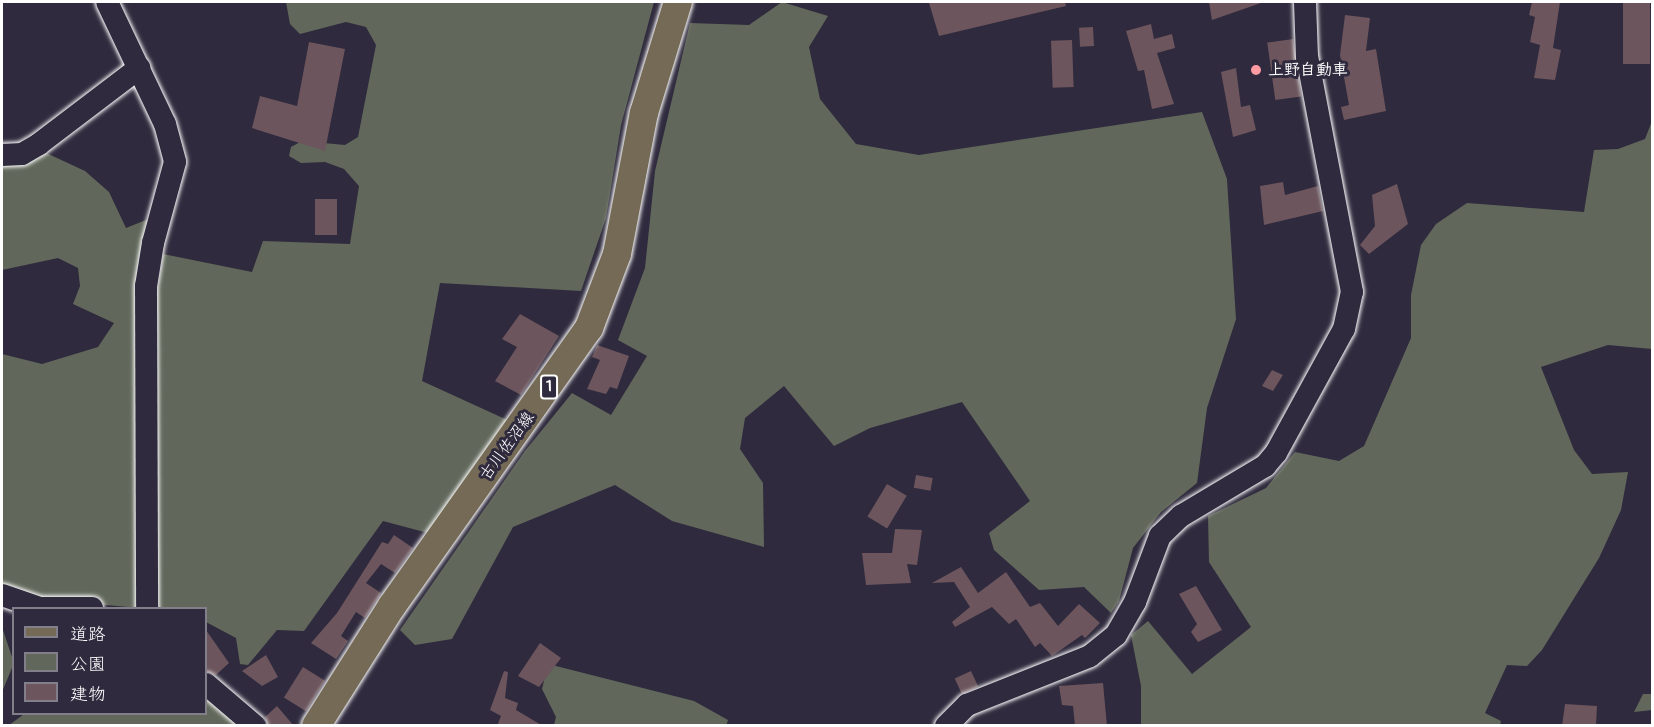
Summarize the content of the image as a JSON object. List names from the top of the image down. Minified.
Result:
{"streets":{"main road":["1","古川佐沼線"]},"places":["上野自動車"],"legend":["道路","公園","建物"]}
